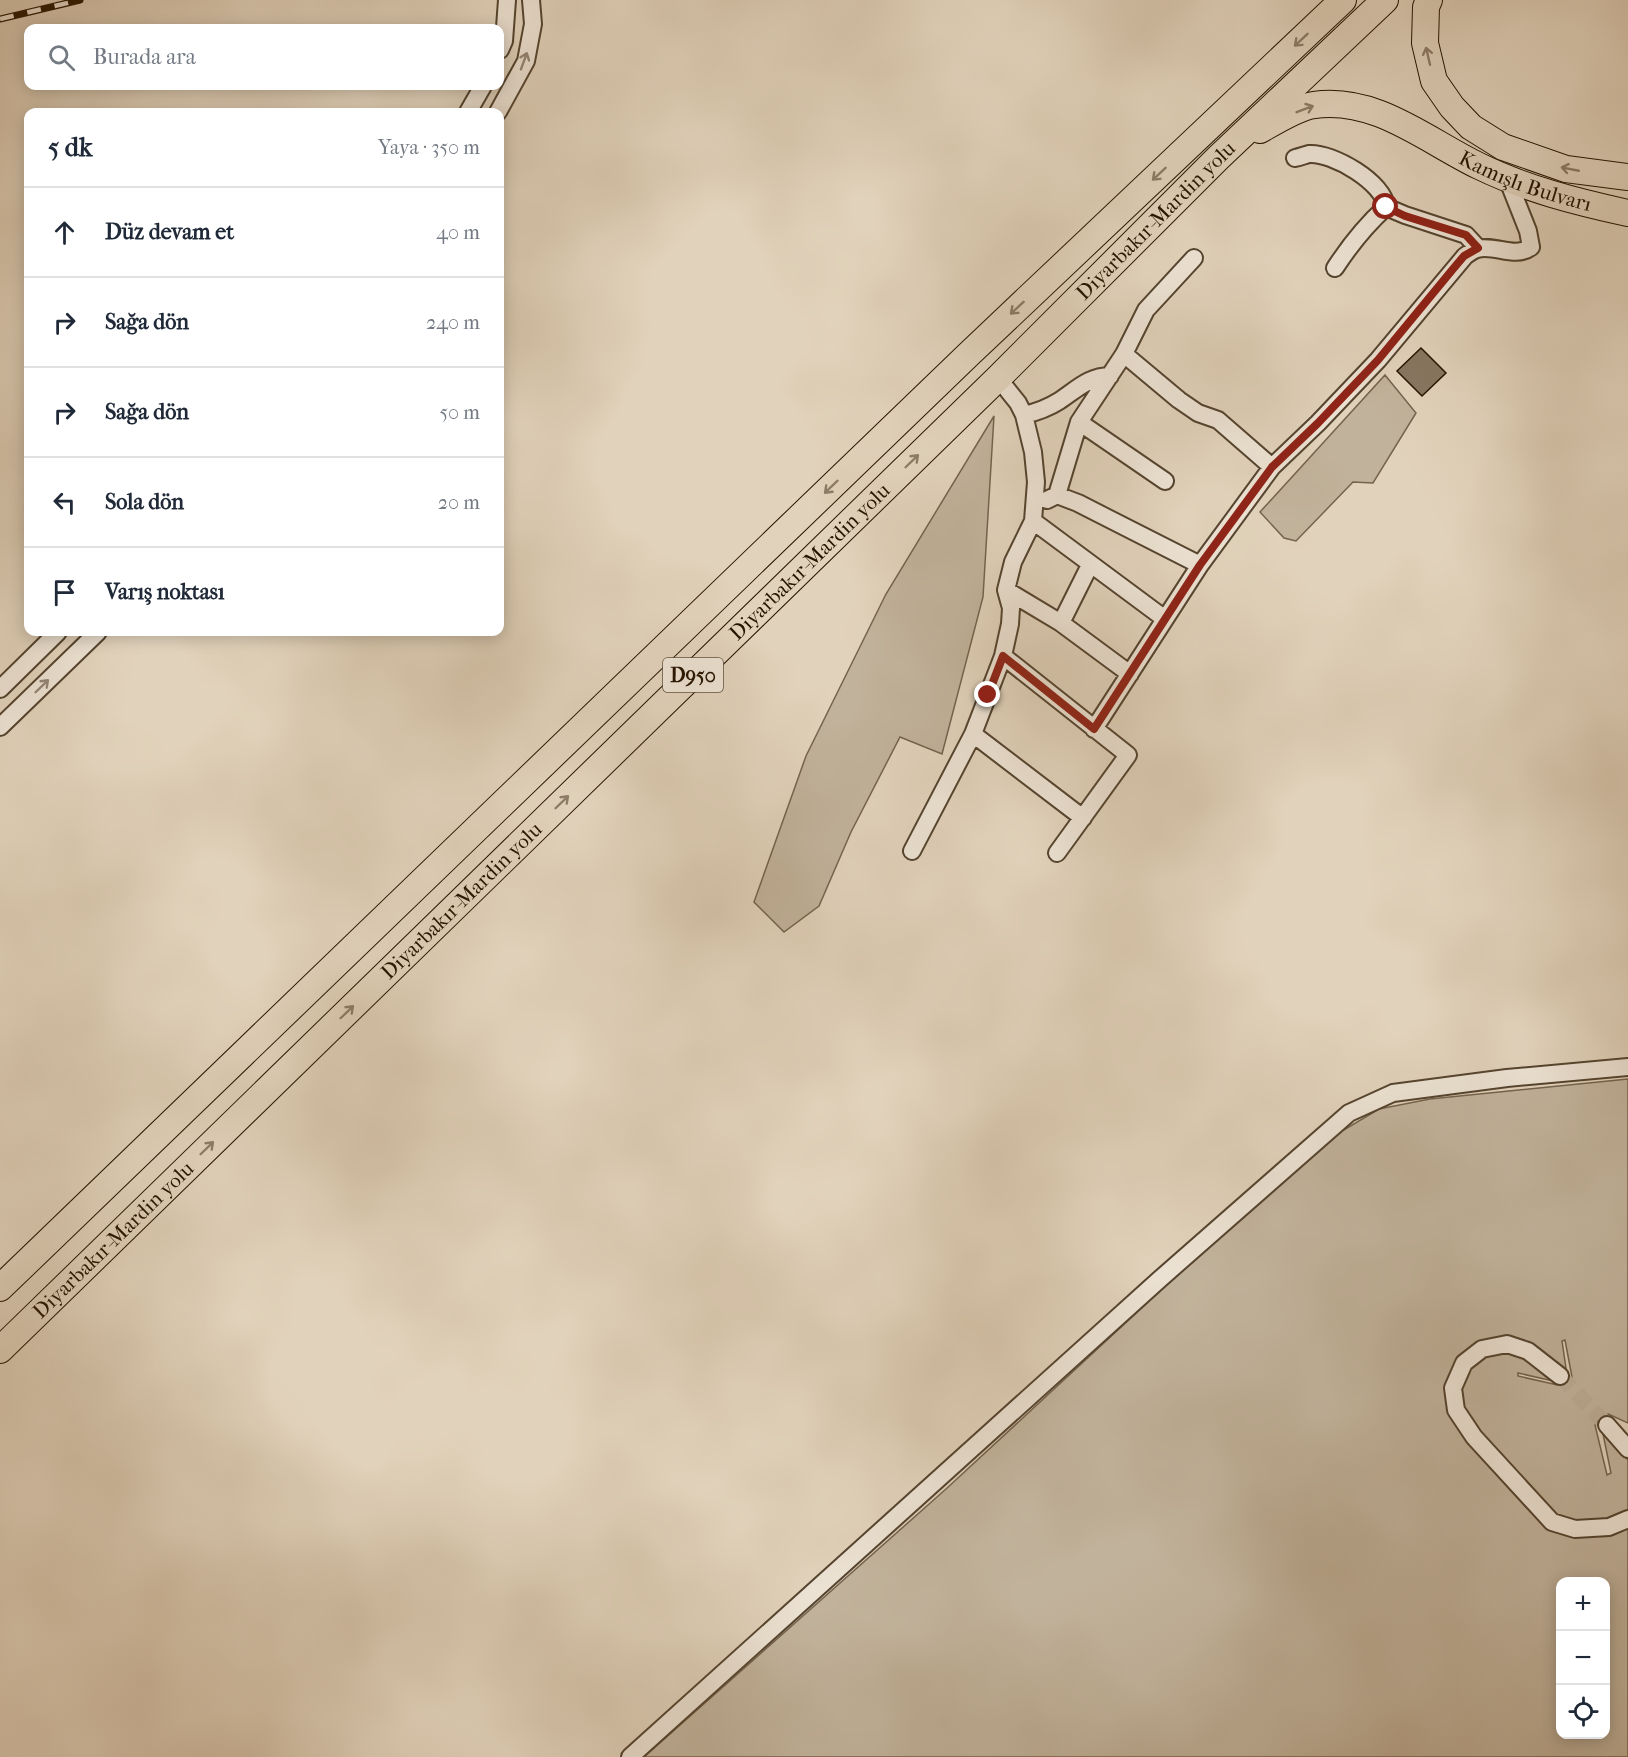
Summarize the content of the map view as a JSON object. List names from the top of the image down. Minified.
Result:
{"streets":{"highway":["Kamışlı Bulvarı","Diyarbakır-Mardin yolu","D950"]},"crossings":[["Kamışlı Bulvarı","Diyarbakır-Mardin yolu"]],"page":{"search":"Burada ara","heading":["5 dk","Yaya · 350 m"],"list":[["Düz devam et","40 m"],["Sağa dön","240 m"],["Sağa dön","50 m"],["Sola dön","20 m"],"Varış noktası"],"map_buttons":["+","−"]}}
